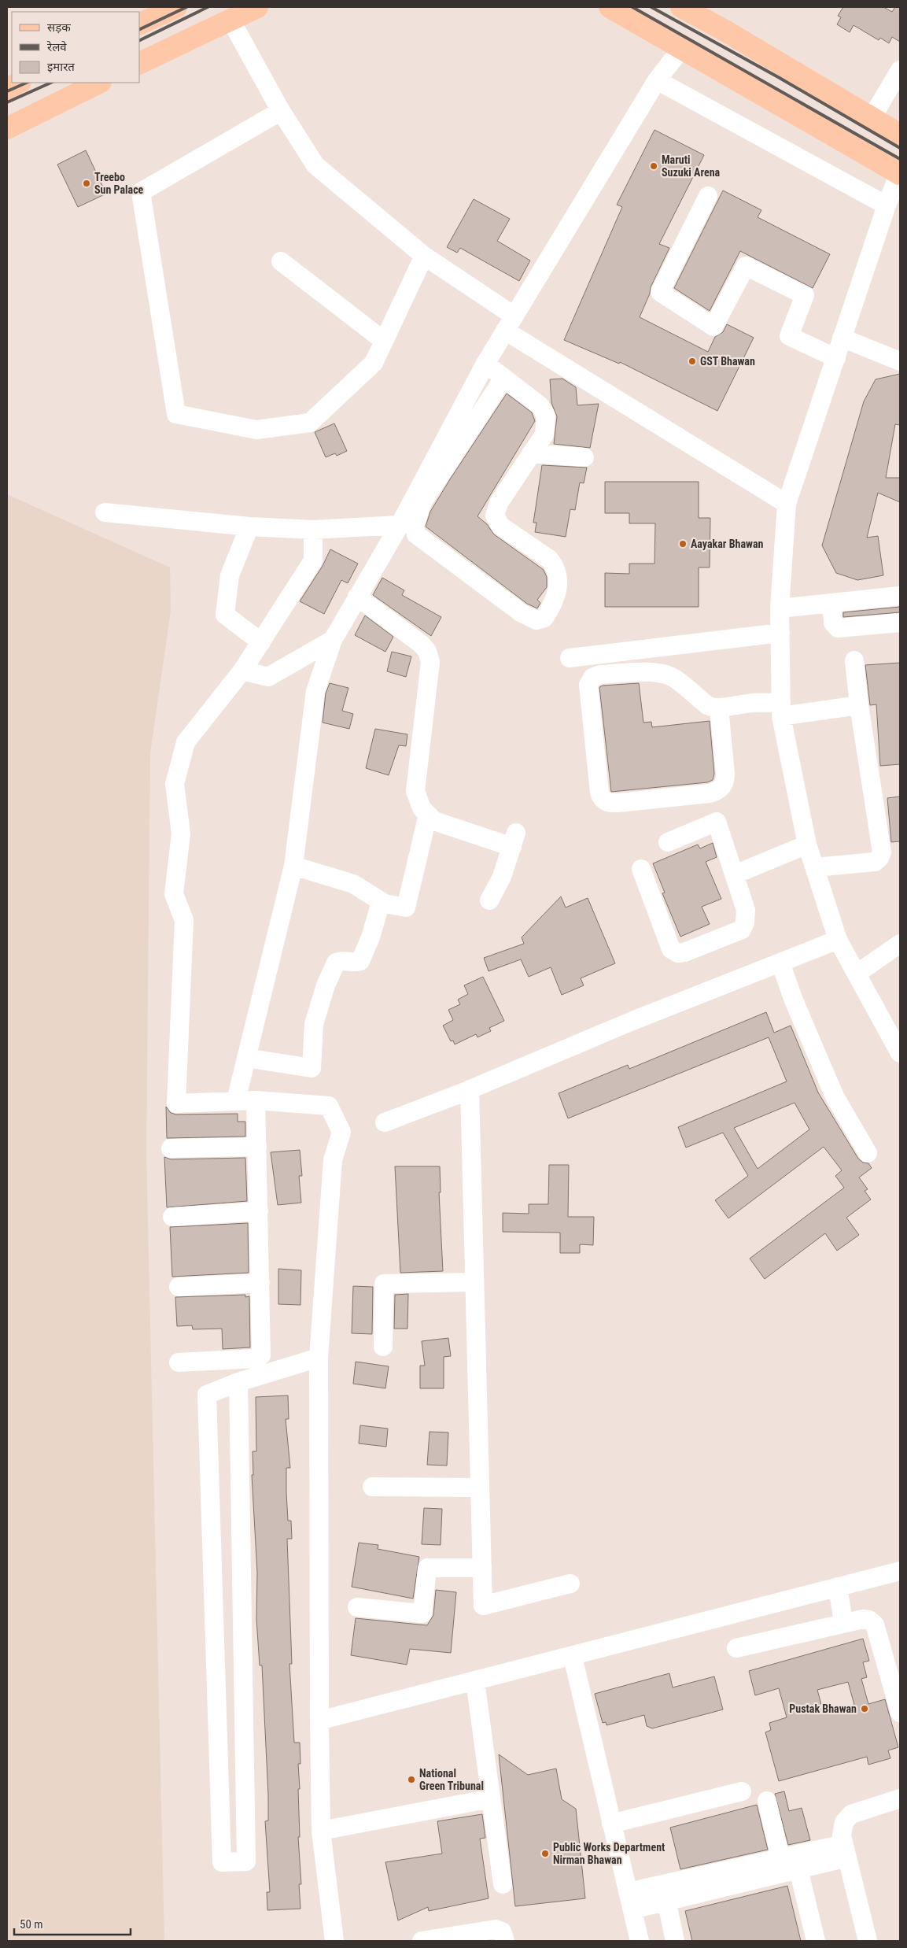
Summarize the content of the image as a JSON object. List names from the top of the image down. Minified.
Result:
{"places":["Maruti Suzuki Arena","Treebo Sun Palace","GST Bhawan","Aayakar Bhawan","Pustak Bhawan","National Green Tribunal","Public Works Department Nirman Bhawan"],"legend":["सड़क","रेलवे","इमारत"],"scale_bar":"50 m"}
